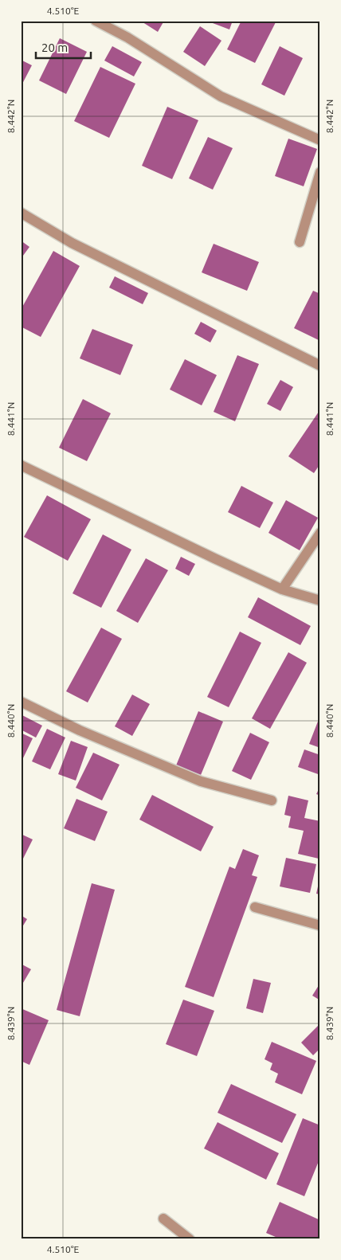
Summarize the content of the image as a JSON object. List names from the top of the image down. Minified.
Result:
{"scale_bar":"20 m","coordinates":["4.510°E","8.442°N","8.441°N","8.440°N","8.439°N"]}
